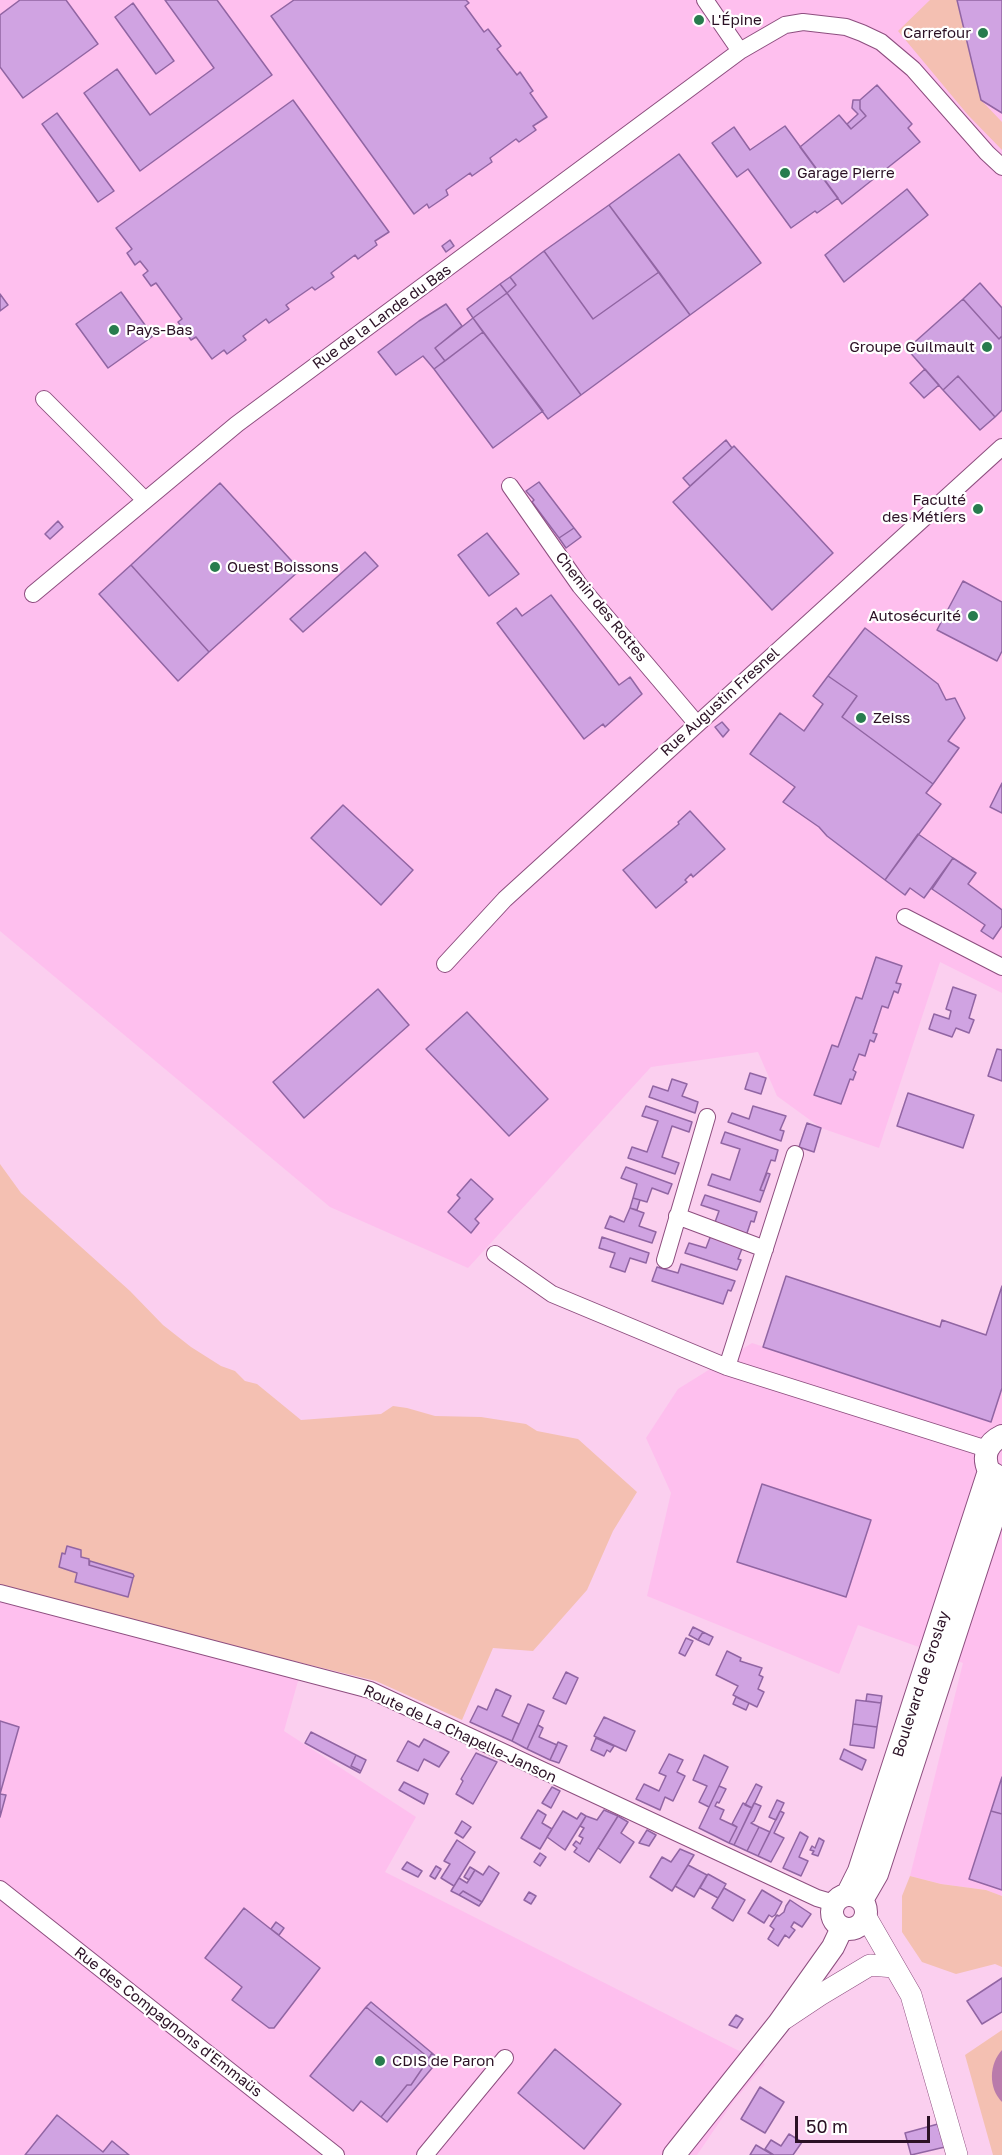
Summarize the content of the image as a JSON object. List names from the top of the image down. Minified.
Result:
{"streets":{"main road":["Boulevard de Groslay"],"street":["Rue de la Lande du Bas","Chemin des Rottes","Rue Augustin Fresnel","Route de La Chapelle-Janson","Rue des Compagnons d'Emmaüs"]},"crossings":[["Chemin des Rottes","Rue Augustin Fresnel"],["Boulevard de Groslay","Route de La Chapelle-Janson"]],"places":["L'Épine","Carrefour","Garage Pierre","Pays-Bas","Groupe Guilmault","Faculté des Métiers","Ouest Boissons","Autosécurité","Zeiss","CDIS de Paron"],"scale_bar":"50 m"}
